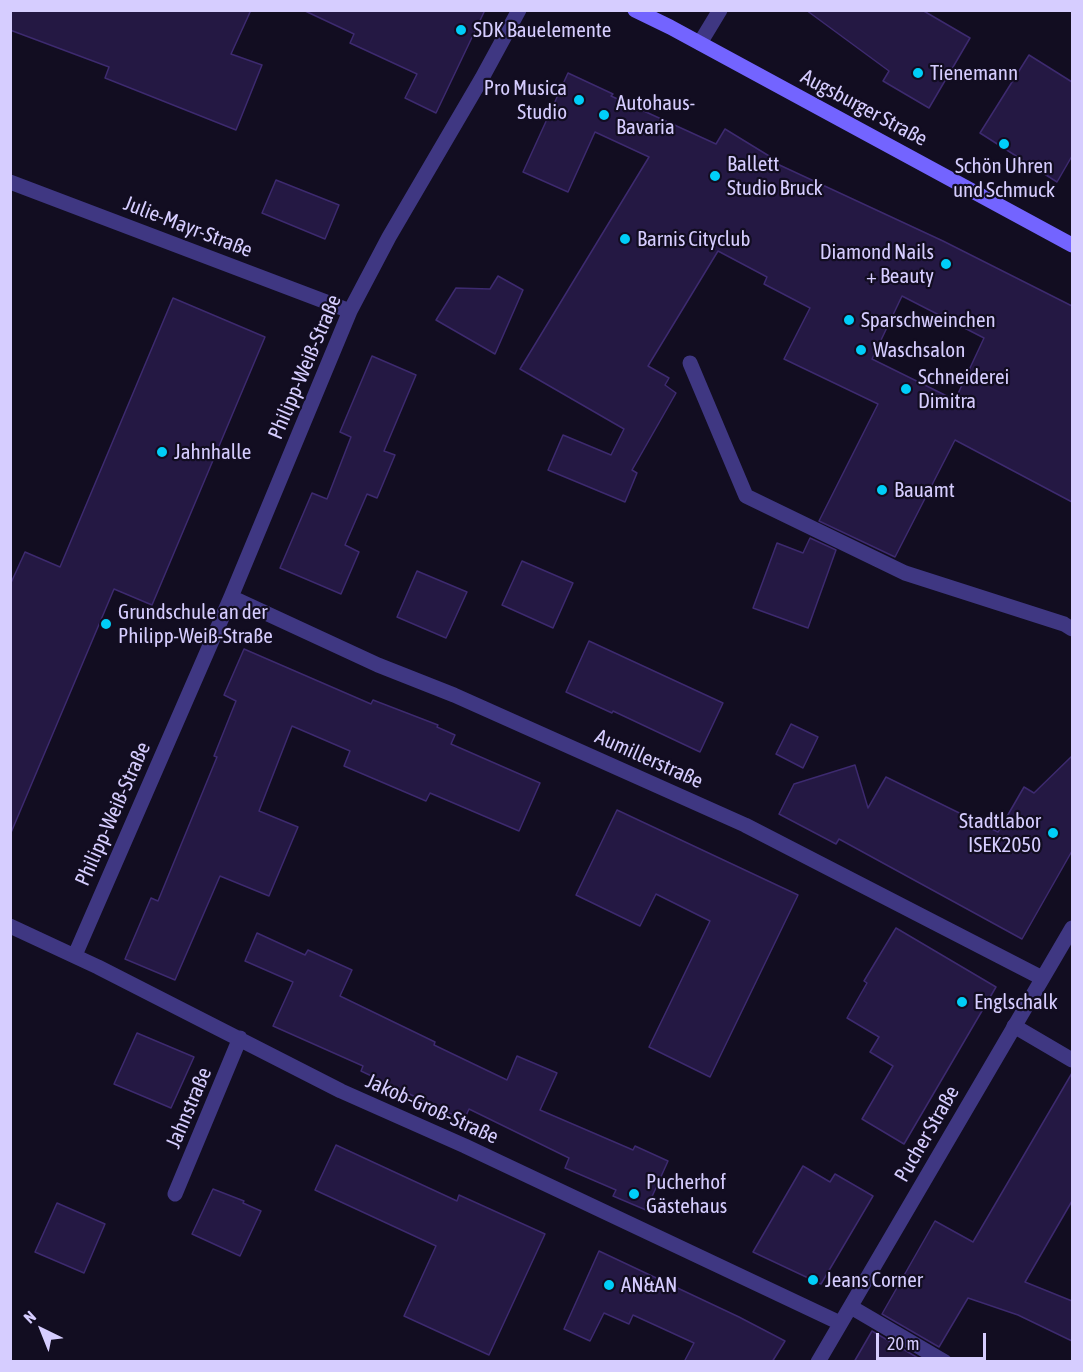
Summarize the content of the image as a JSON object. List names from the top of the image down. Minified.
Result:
{"streets":{"street":["Augsburger Straße","Julie-Mayr-Straße","Philipp-Weiß-Straße","Aumillerstraße","Jahnstraße","Jakob-Groß-Straße","Pucher Straße"]},"crossings":[["Julie-Mayr-Straße","Philipp-Weiß-Straße"],["Philipp-Weiß-Straße","Aumillerstraße"],["Philipp-Weiß-Straße","Jakob-Groß-Straße"],["Aumillerstraße","Pucher Straße"],["Jahnstraße","Jakob-Groß-Straße"],["Jakob-Groß-Straße","Pucher Straße"]],"places":["SDK Bauelemente","Tienemann","Pro Musica Studio","Autohaus- Bavaria","Schön Uhren und Schmuck","Ballett Studio Bruck","Barnis Cityclub","Diamond Nails + Beauty","Sparschweinchen","Waschsalon","Schneiderei Dimitra","Jahnhalle","Bauamt","Grundschule an der Philipp-Weiß-Straße","Stadtlabor ISEK2050","Englschalk","Pucherhof Gästehaus","Jeans Corner","AN&AN"],"scale_bar":"20 m","north":"top left"}
